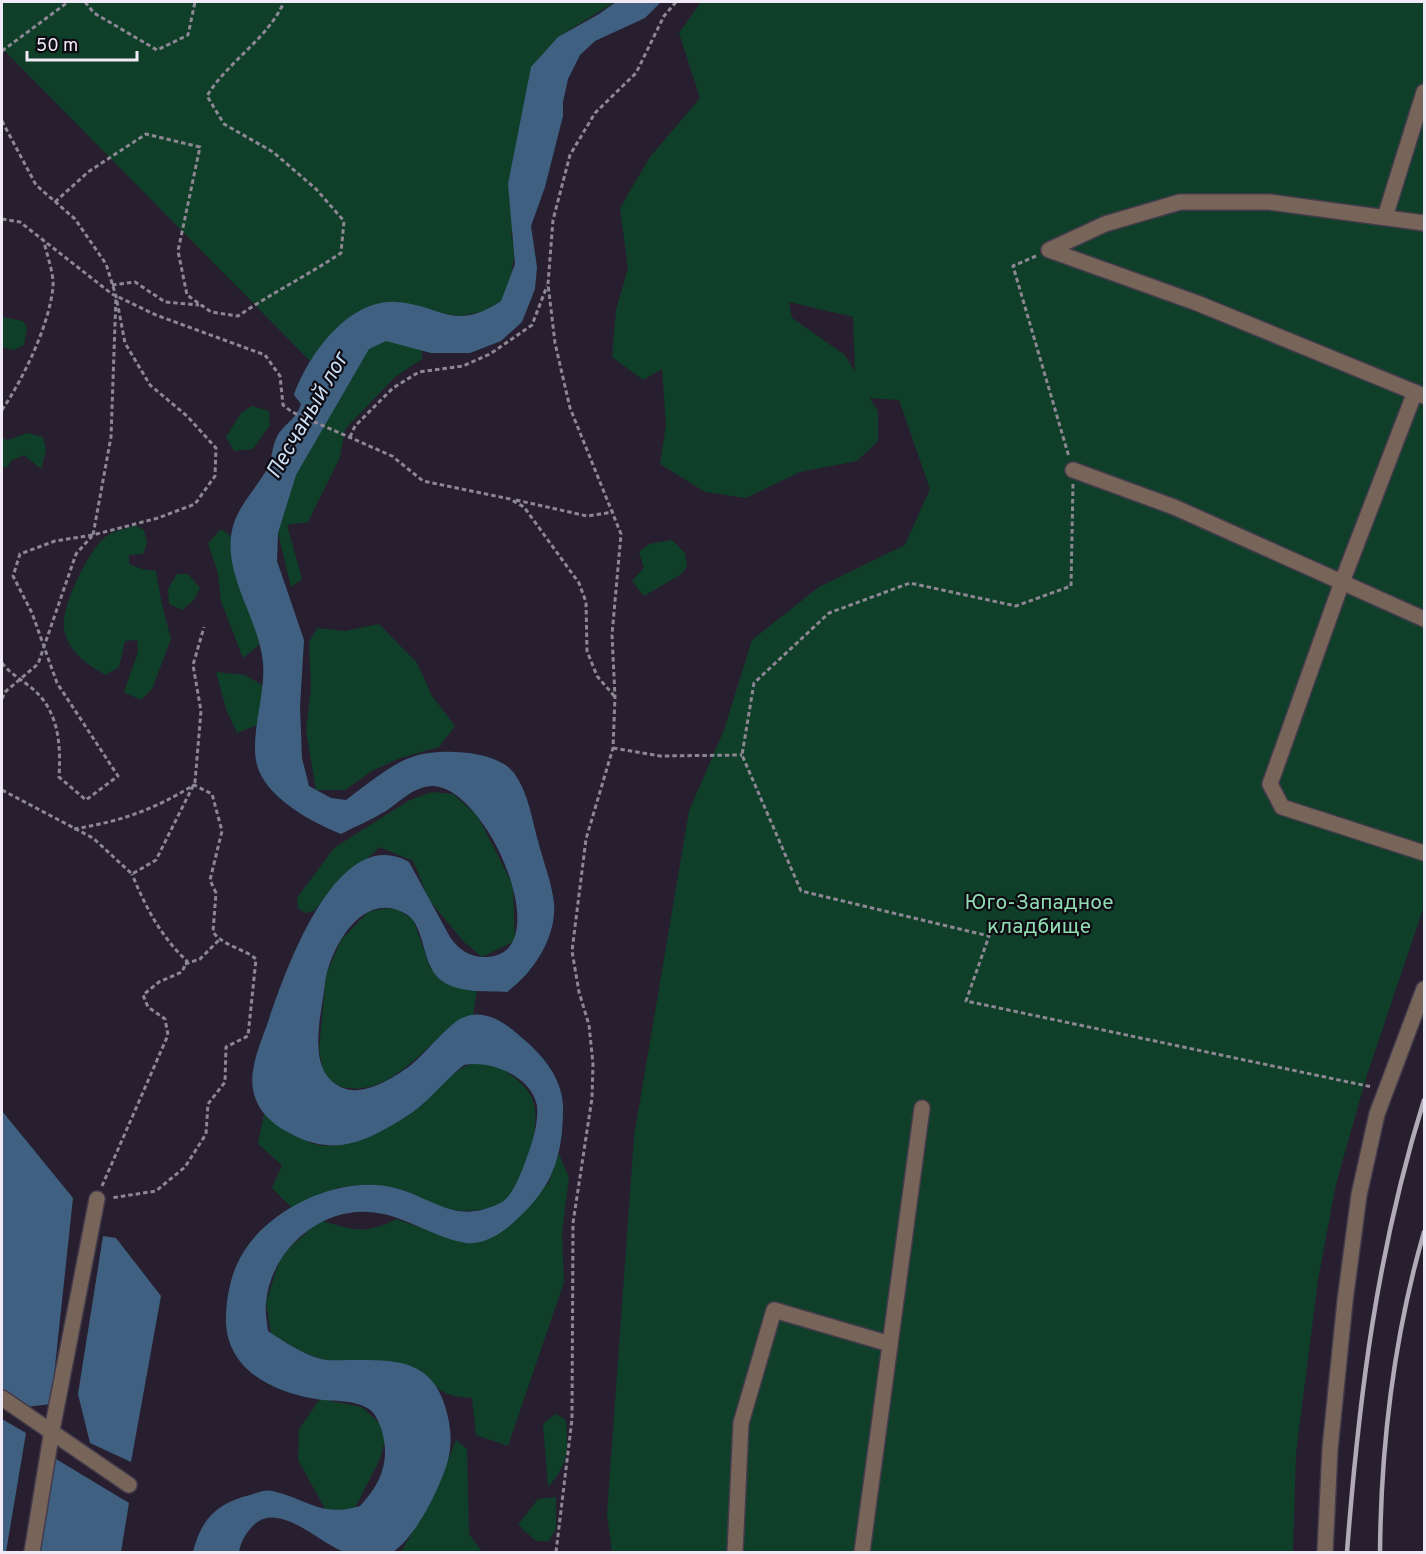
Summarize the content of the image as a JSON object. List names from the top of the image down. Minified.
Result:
{"water":["Песчаный лог"],"parks":["Юго-Западное кладбище"],"scale_bar":"50 m"}
